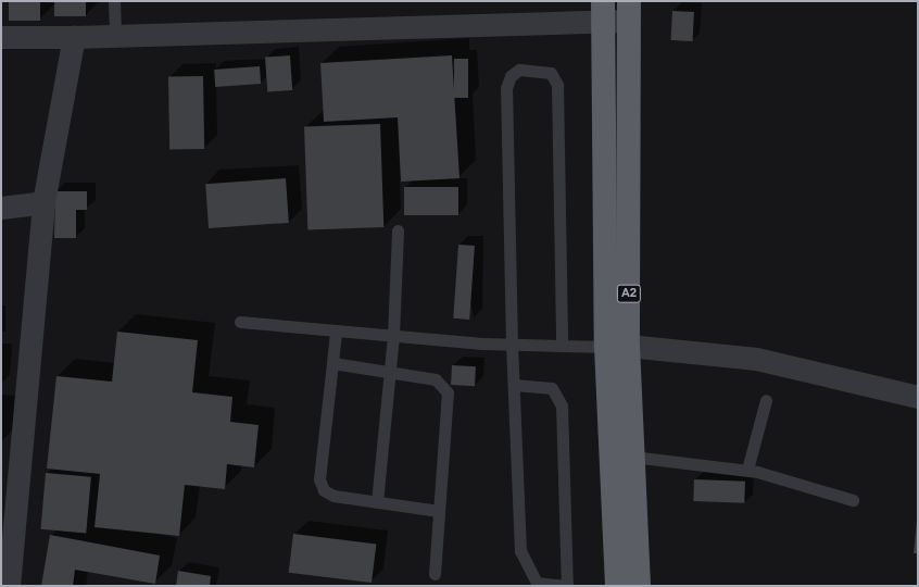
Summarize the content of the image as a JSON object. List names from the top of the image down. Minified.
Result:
{"streets":{"highway":["A2"]}}
